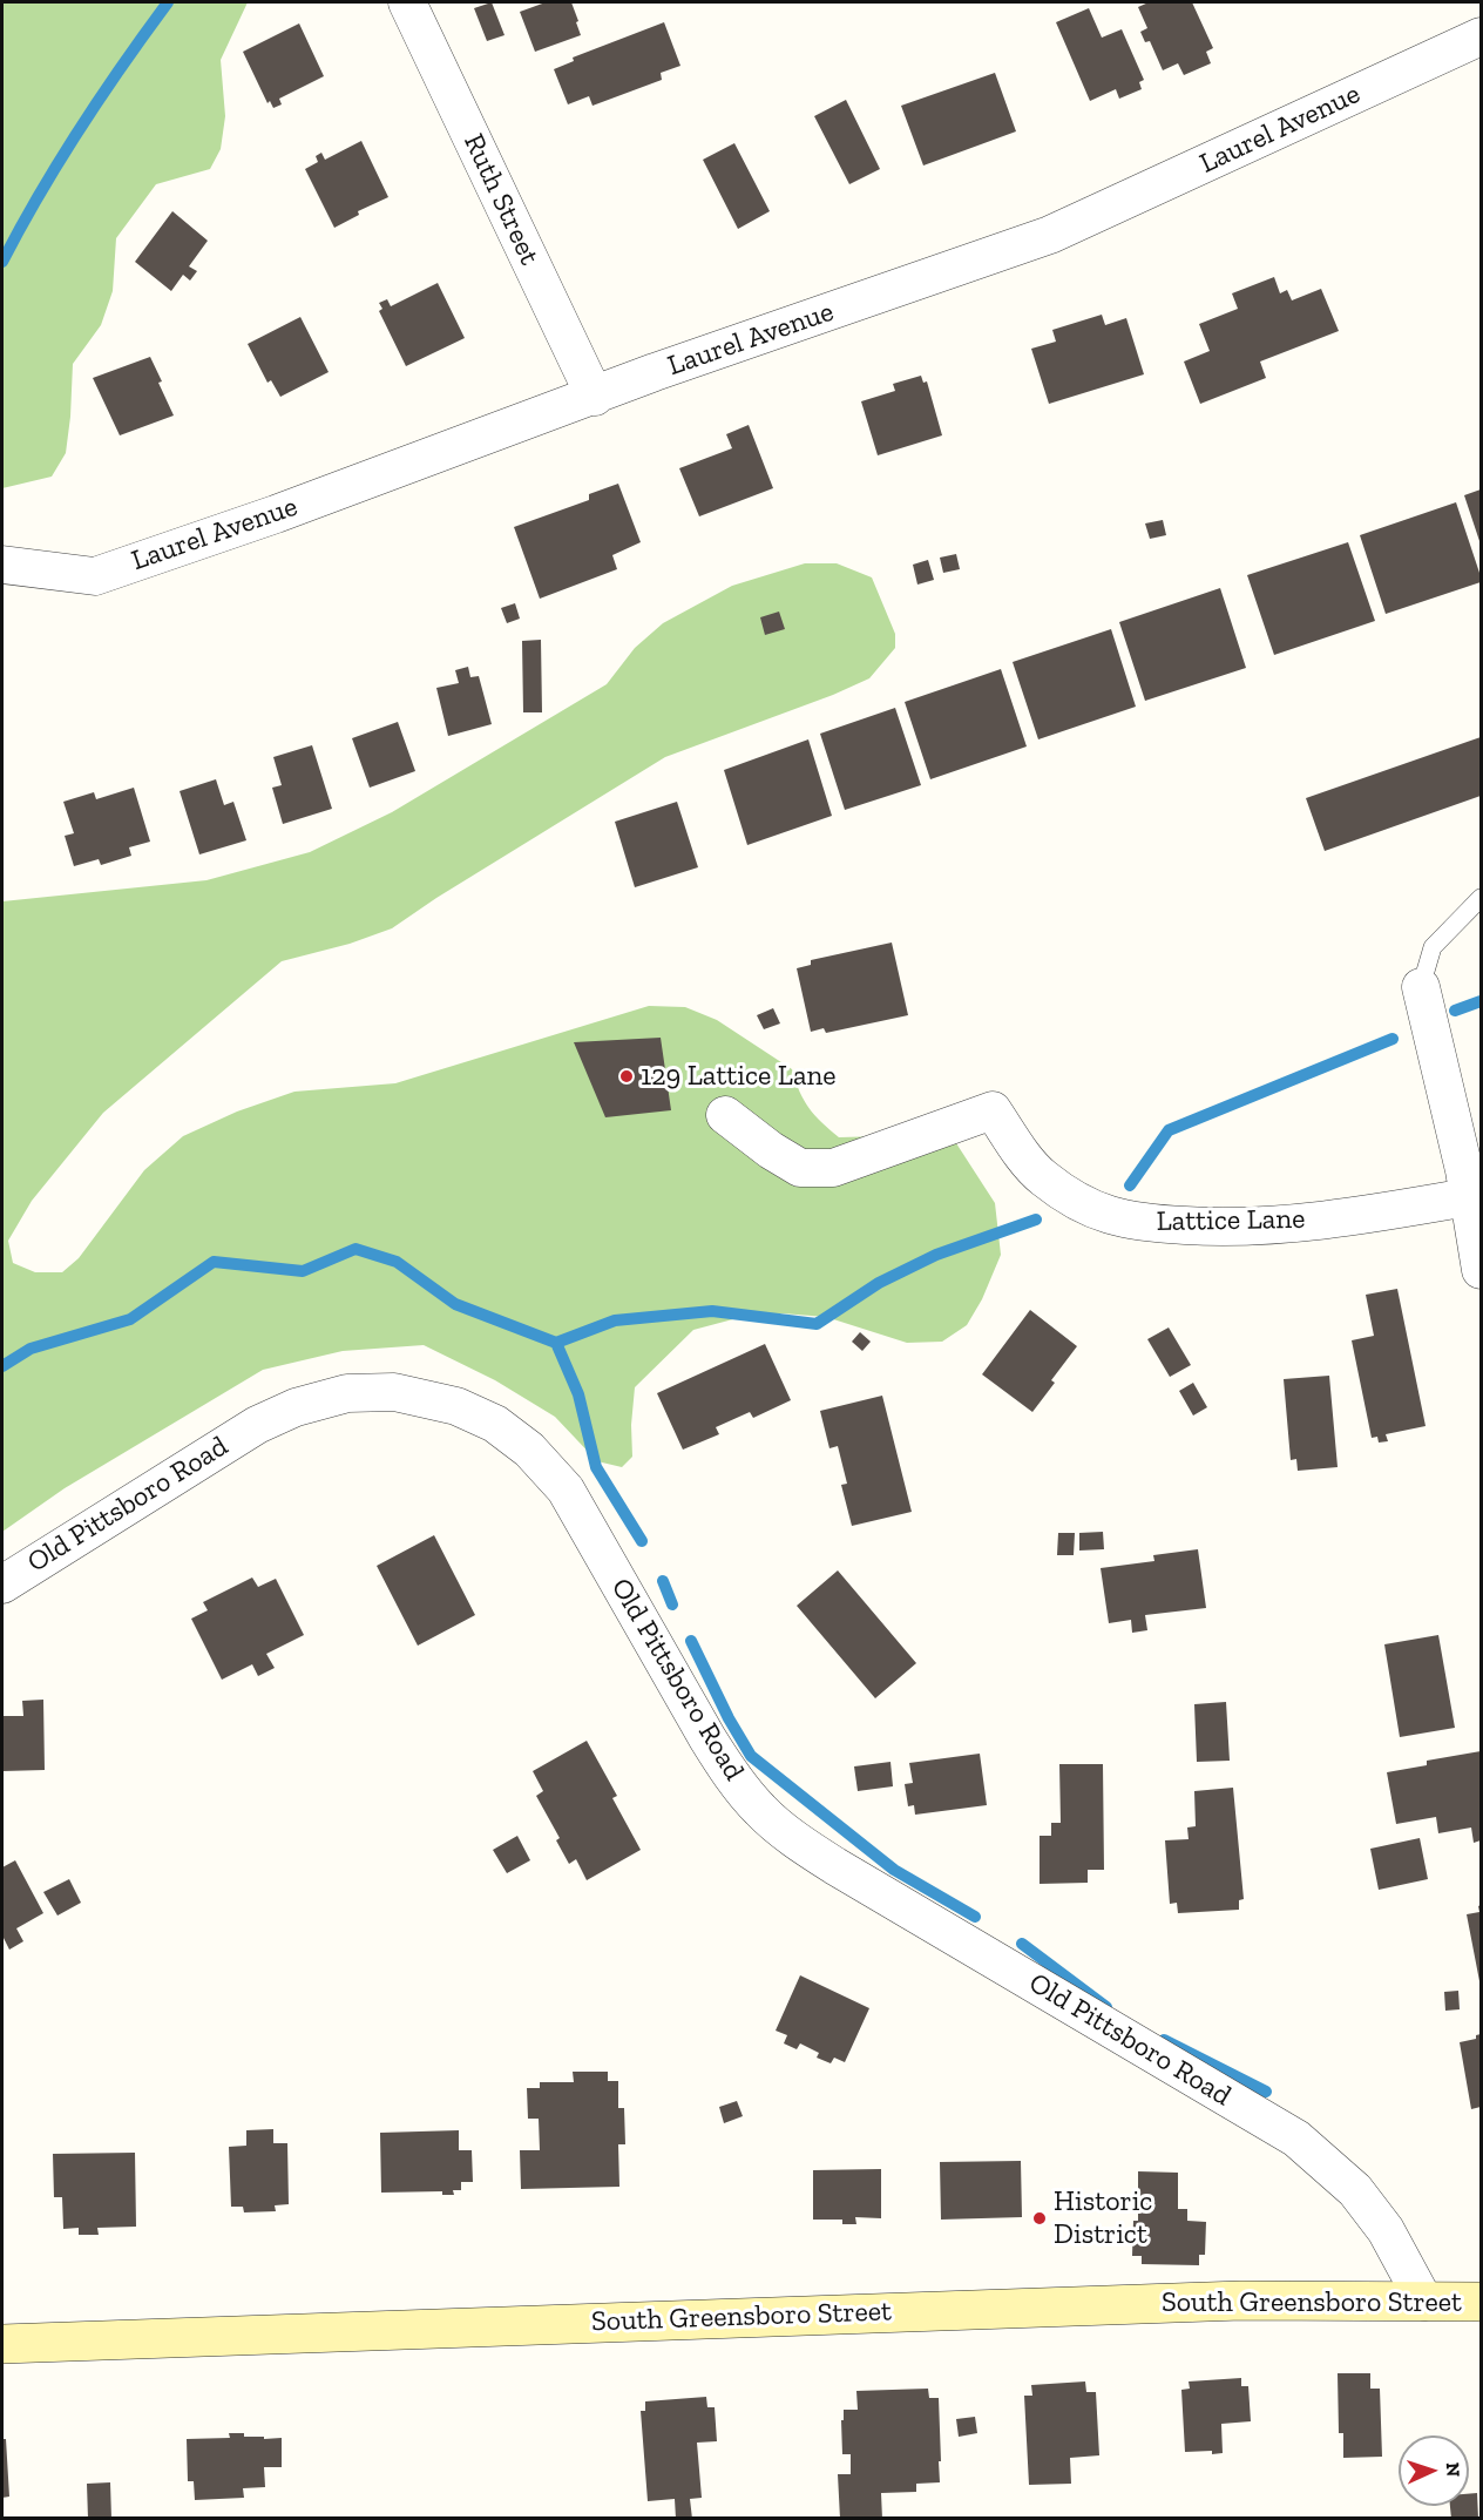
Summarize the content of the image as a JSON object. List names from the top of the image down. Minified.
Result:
{"streets":{"main road":["South Greensboro Street"],"street":["Laurel Avenue","Ruth Street","Lattice Lane","Old Pittsboro Road"]},"crossings":[["Laurel Avenue","Ruth Street"],["Old Pittsboro Road","South Greensboro Street"]],"places":["129 Lattice Lane","Historic District"],"north":"right"}
